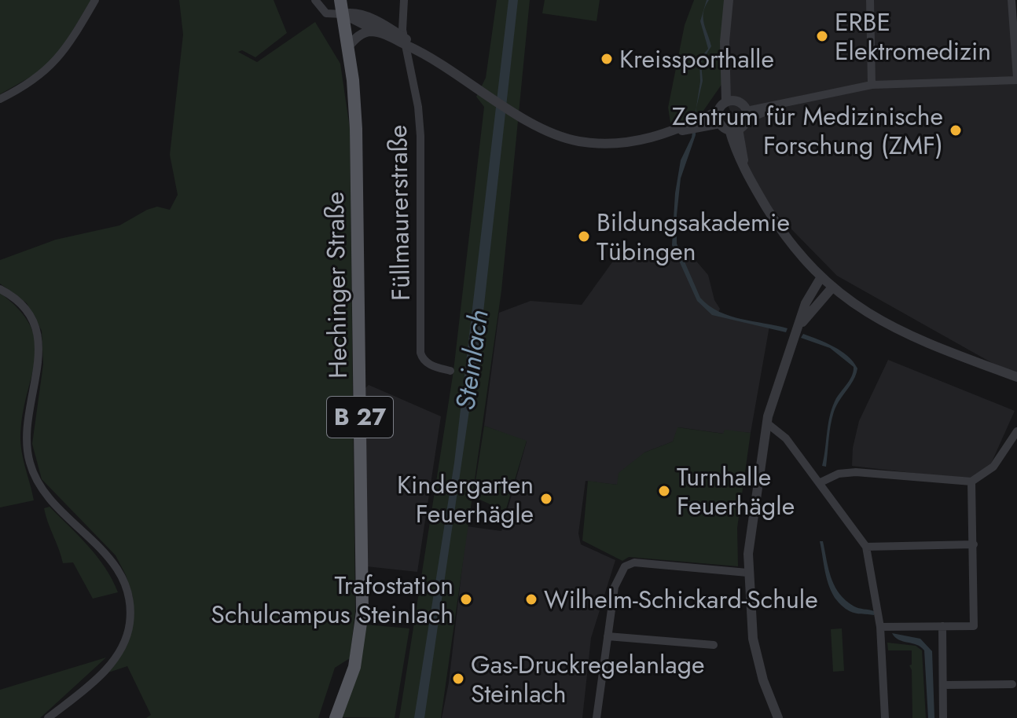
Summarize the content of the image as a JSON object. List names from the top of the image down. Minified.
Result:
{"streets":{"main road":["Hechinger Straße","B 27"],"street":["Füllmaurerstraße"]},"water":["Steinlach"],"places":["ERBE Elektromedizin","Kreissporthalle","Zentrum für Medizinische Forschung (ZMF)","Bildungsakademie Tübingen","Turnhalle Feuerhägle","Kindergarten Feuerhägle","Trafostation Schulcampus Steinlach","Wilhelm-Schickard-Schule","Gas-Druckregelanlage Steinlach"]}
